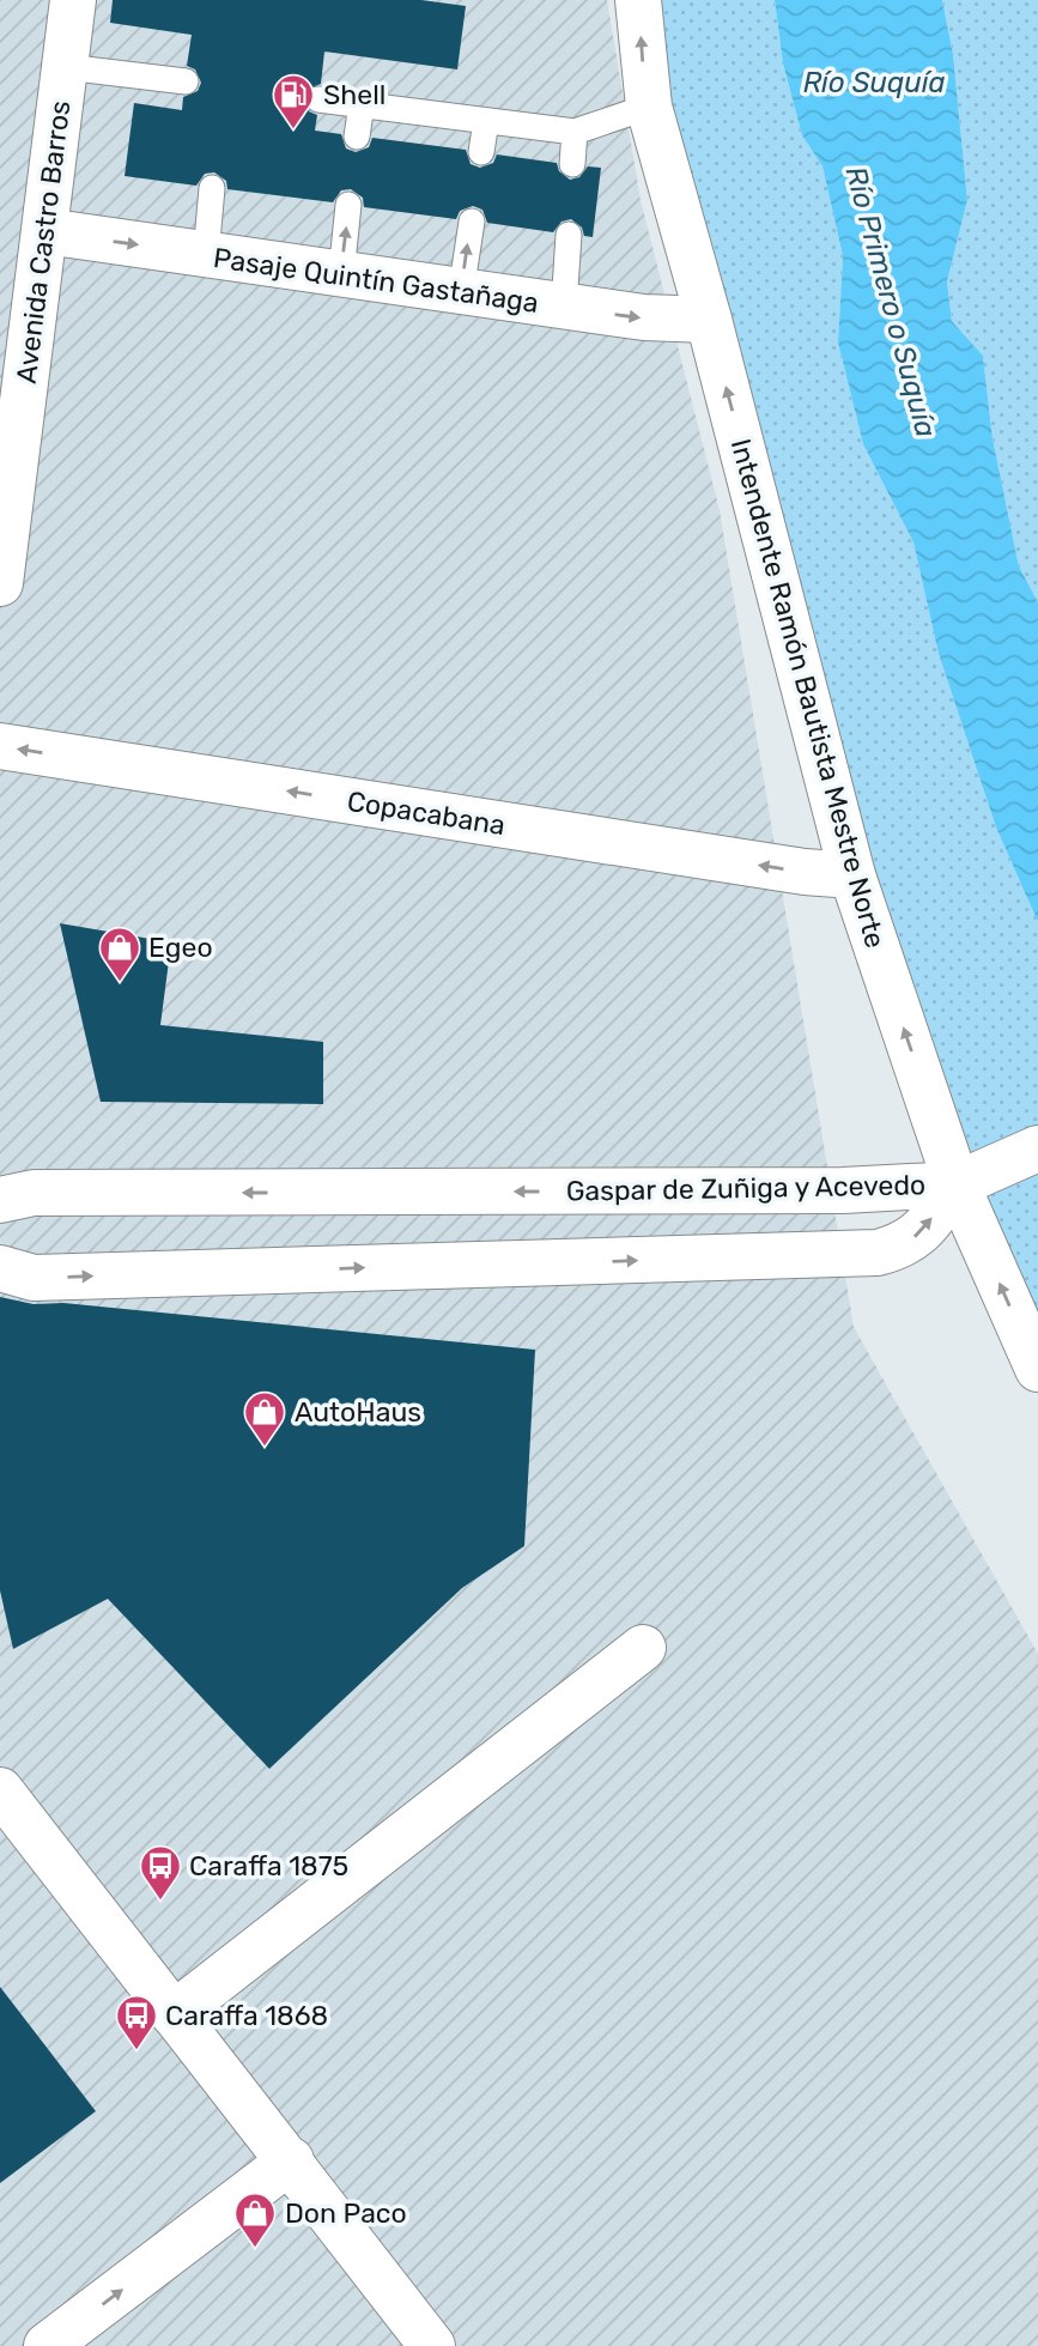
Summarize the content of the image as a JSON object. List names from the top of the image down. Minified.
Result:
{"streets":{"street":["Avenida Castro Barros","Pasaje Quintín Gastañaga","Intendente Ramón Bautista Mestre Norte","Copacabana","Gaspar de Zuñiga y Acevedo"]},"crossings":[["Avenida Castro Barros","Pasaje Quintín Gastañaga"],["Pasaje Quintín Gastañaga","Intendente Ramón Bautista Mestre Norte"],["Intendente Ramón Bautista Mestre Norte","Copacabana"],["Intendente Ramón Bautista Mestre Norte","Gaspar de Zuñiga y Acevedo"]],"one_way":["Pasaje Quintín Gastañaga","Intendente Ramón Bautista Mestre Norte","Copacabana"],"water":["Río Suquía","Río Primero o Suquía"],"places":{"fuel station":["Shell"],"shop":["Egeo","AutoHaus","Don Paco"],"bus stop":["Caraffa 1875","Caraffa 1868"]}}
